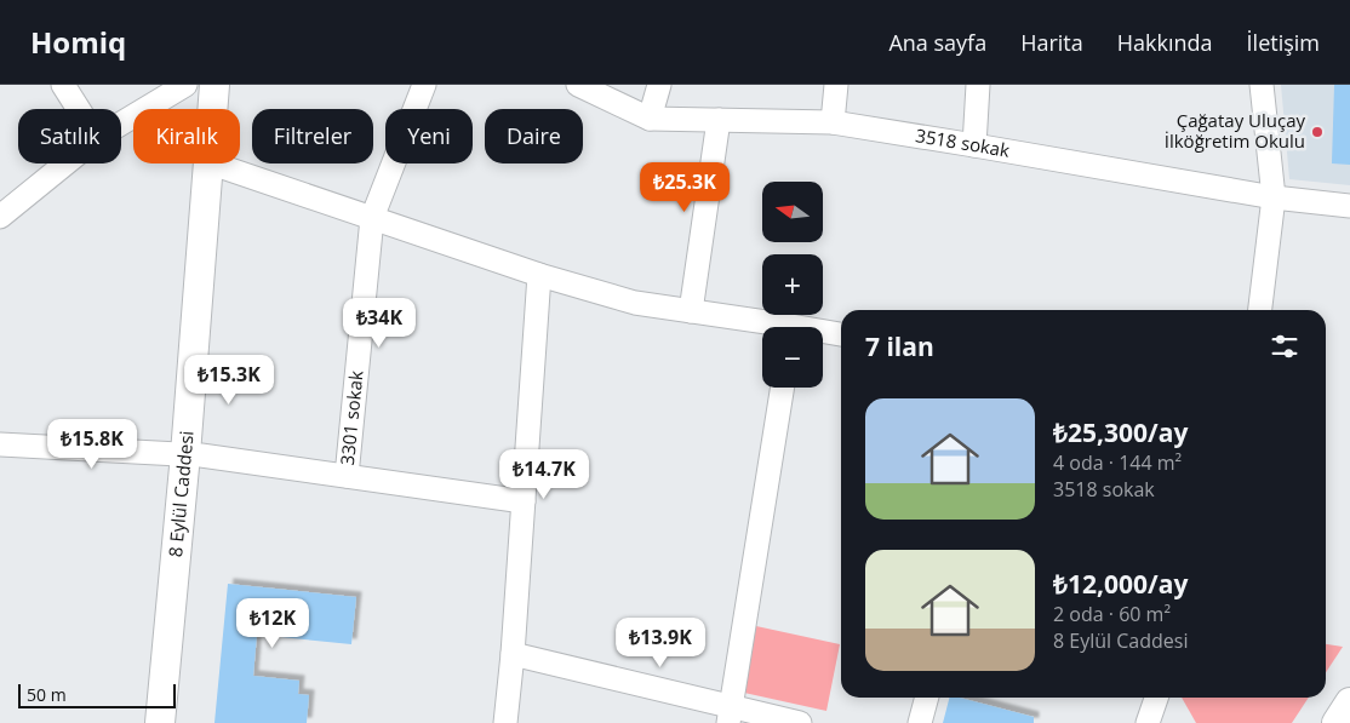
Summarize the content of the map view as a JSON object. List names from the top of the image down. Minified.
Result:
{"streets":{"main road":["8 Eylül Caddesi"],"street":["3518 sokak","3301 sokak"]},"places":["Çağatay Uluçay İlköğretim Okulu"],"scale_bar":"50 m","north":"left","page":{"header":"Homiq","nav":["Ana sayfa","Harita","Hakkında","İletişim"],"chip":["Satılık","Kiralık","Filtreler","Yeni","Daire"],"price":["₺25.3K","₺34K","₺15.3K","₺15.8K","₺14.7K","₺12K","₺13.9K"],"map_buttons":["+","−"],"heading":"7 ilan","list":[{"name":"₺25,300/ay","note":"4 oda · 144 m² · 3518 sokak"},{"name":"₺12,000/ay","note":"2 oda · 60 m² · 8 Eylül Caddesi"}],"scale":"50 m"}}
